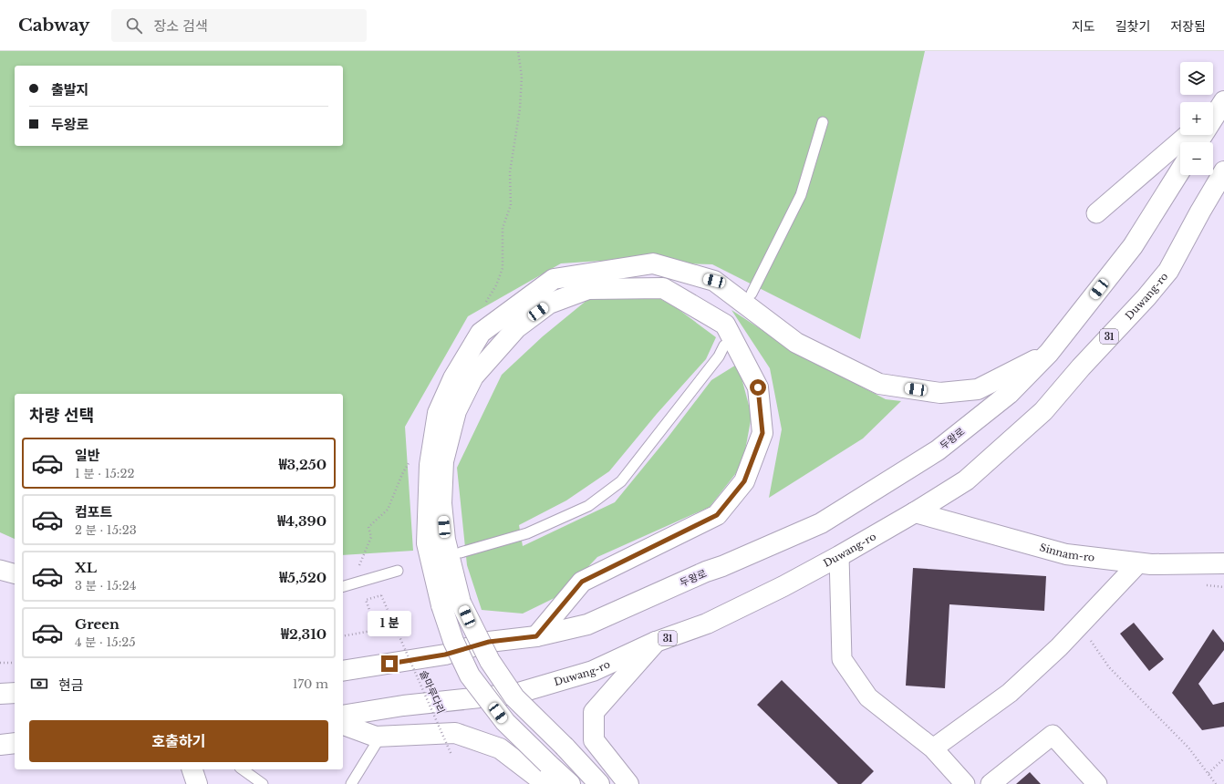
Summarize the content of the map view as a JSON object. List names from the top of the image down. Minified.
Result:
{"streets":{"main road":["Duwang-ro","31","두왕로","Sinnam-ro"],"path":["솔마루다리"]},"crossings":[["Duwang-ro","Sinnam-ro"]],"page":{"header":"Cabway","search":"장소 검색","nav":["지도","길찾기","저장됨"],"map_buttons":["+","−"],"banner":["출발지","두왕로"],"heading":"차량 선택","list":[{"name":"일반","note":"1 분 · 15:22","value":"₩3,250"},{"name":"컴포트","note":"2 분 · 15:23","value":"₩4,390"},{"name":"XL","note":"3 분 · 15:24","value":"₩5,520"},{"name":"Green","note":"4 분 · 15:25","value":"₩2,310"}],"bubble":"1 분","pay":["현금","170 m"],"buttons":"호출하기"}}
